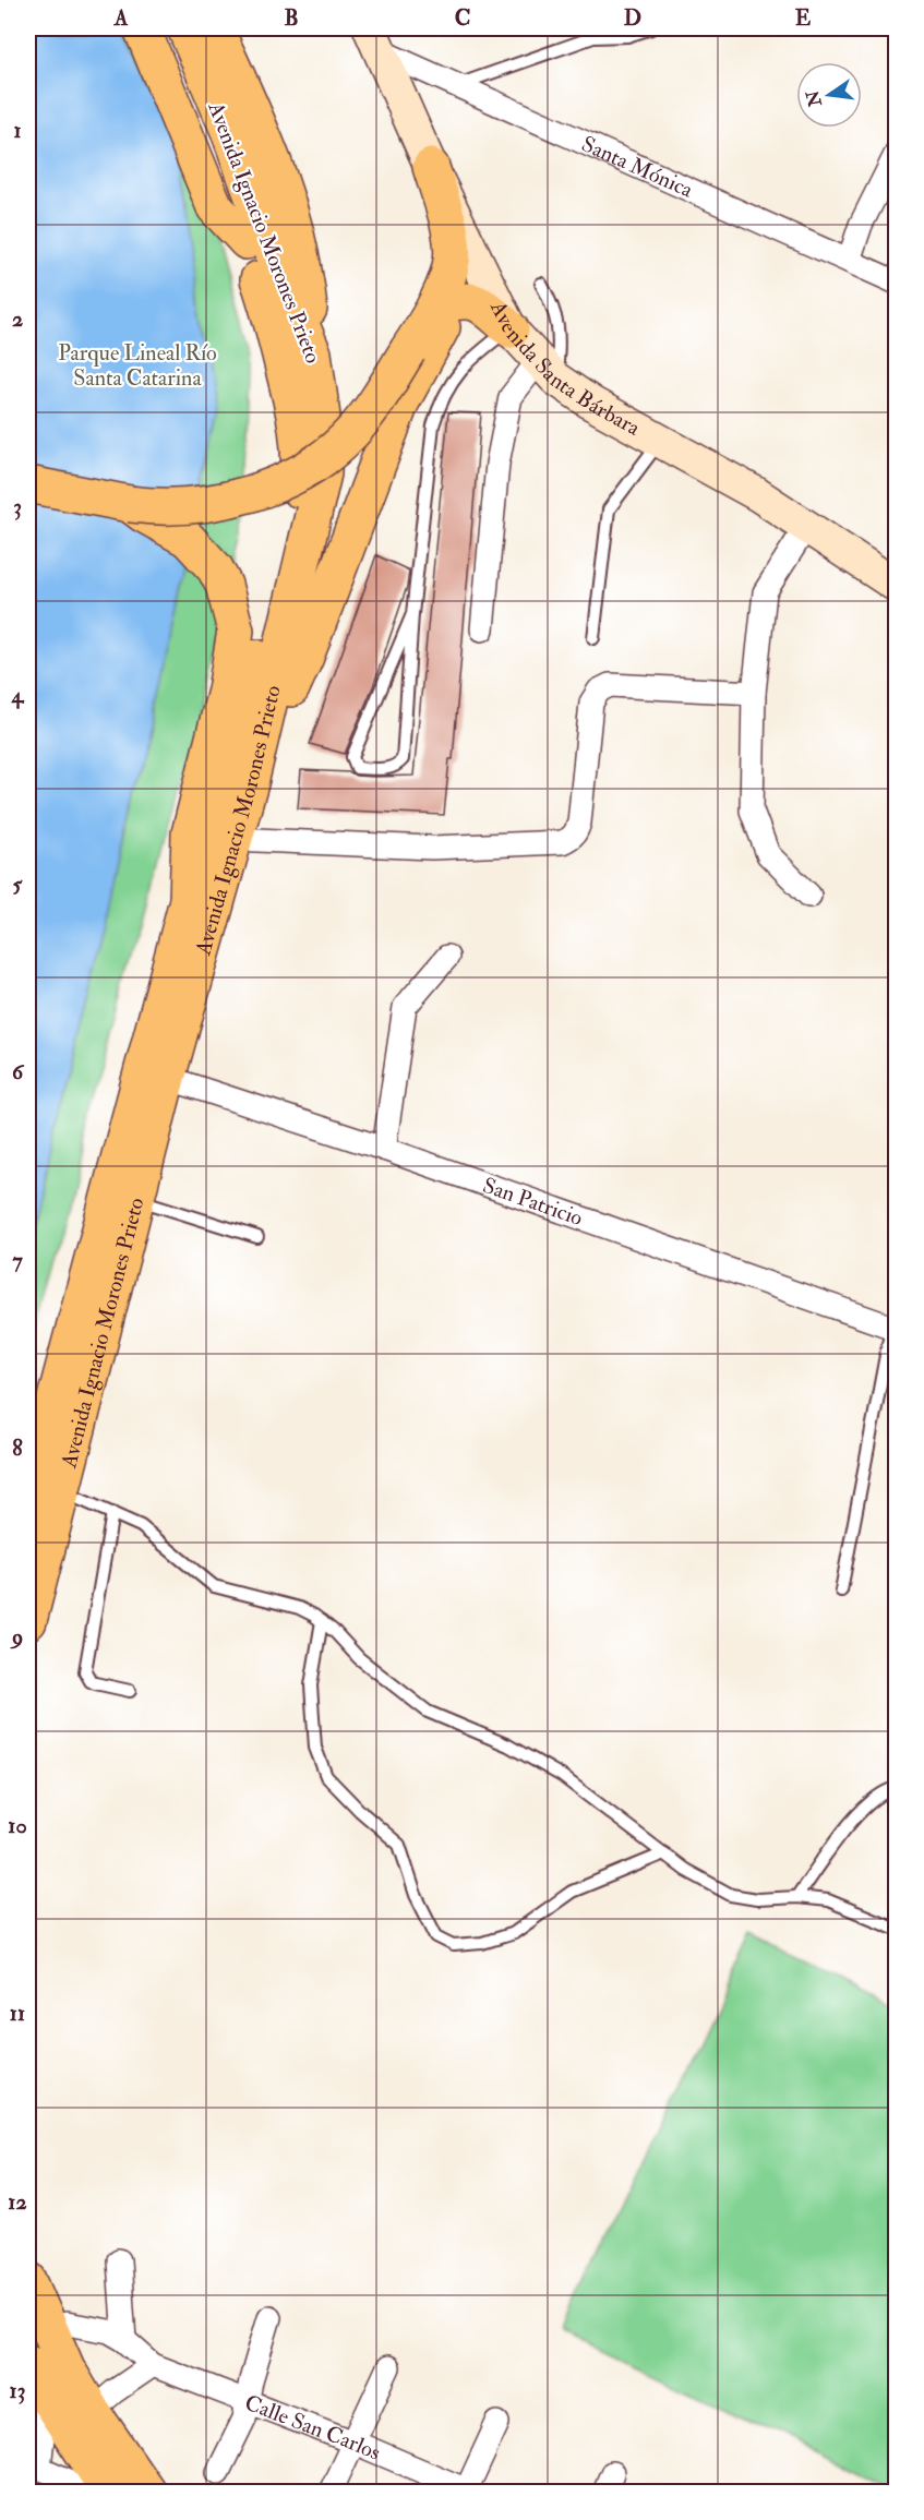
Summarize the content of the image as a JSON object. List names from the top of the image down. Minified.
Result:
{"streets":{"main road":["Avenida Ignacio Morones Prieto"],"street":["Santa Mónica","Avenida Santa Bárbara","San Patricio","Calle San Carlos"]},"crossings":[["Santa Mónica","Avenida Santa Bárbara"],["Avenida Ignacio Morones Prieto","San Patricio"]],"parks":["Parque Lineal Río Santa Catarina"],"north":"left","grid":{"columns":["A","B","C","D","E"],"rows":["1","2","3","4","5","6","7","8","9","10","11","12","13"]}}
